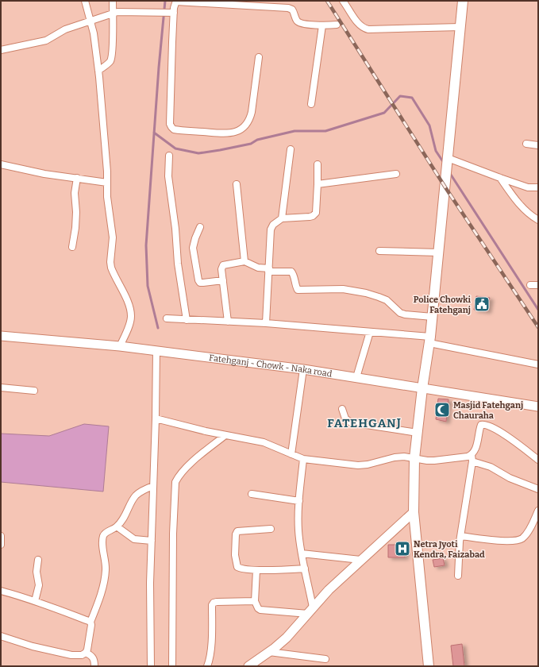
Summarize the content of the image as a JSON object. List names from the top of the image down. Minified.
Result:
{"streets":{"street":["Fatehganj - Chowk - Naka road"]},"districts":["FATEHGANJ"],"places":{"public building":["Police Chowki Fatehganj"],"mosque":["Masjid Fatehganj Chauraha"],"hospital":["Netra Jyoti Kendra, Faizabad"]}}
